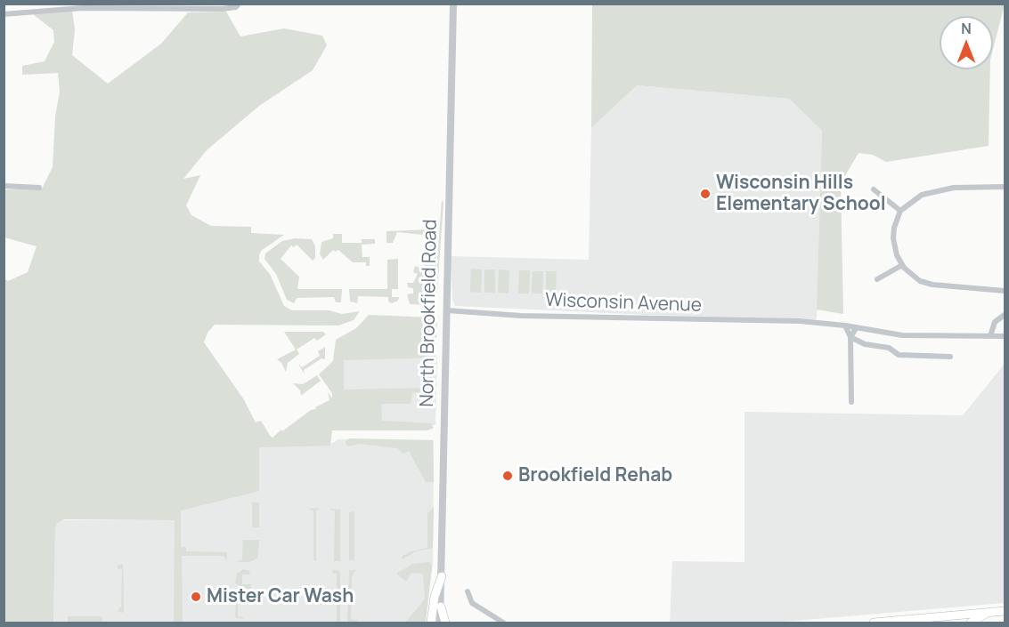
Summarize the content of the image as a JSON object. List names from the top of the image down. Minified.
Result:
{"streets":{"street":["Wisconsin Avenue","North Brookfield Road"]},"crossings":[["Wisconsin Avenue","North Brookfield Road"]],"places":["Wisconsin Hills Elementary School","Brookfield Rehab","Mister Car Wash"],"north":"top"}
